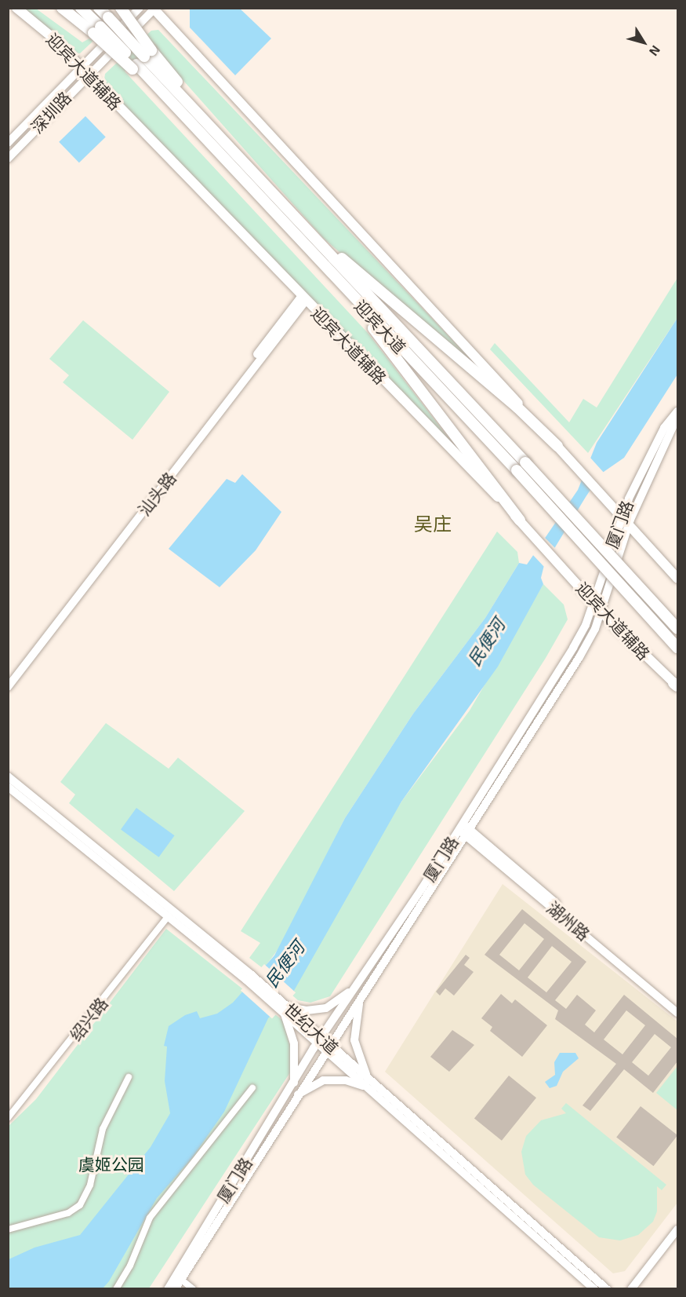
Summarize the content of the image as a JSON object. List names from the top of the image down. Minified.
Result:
{"streets":{"highway":["迎宾大道"],"main road":["迎宾大道辅路"],"street":["深圳路","汕头路","厦门路","湖州路","绍兴路","世纪大道"]},"crossings":[["迎宾大道辅路","深圳路"],["迎宾大道辅路","汕头路"],["迎宾大道辅路","厦门路"],["厦门路","湖州路"],["厦门路","世纪大道"],["绍兴路","世纪大道"]],"districts":["吴庄"],"water":["民便河"],"parks":["虞姬公园"],"north":"bottom right"}
